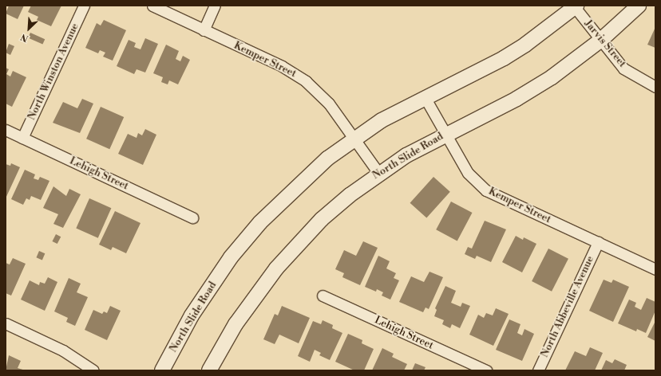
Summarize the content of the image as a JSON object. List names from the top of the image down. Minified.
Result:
{"streets":{"main road":["North Slide Road"],"street":["Jarvis Street","Kemper Street","North Winston Avenue","Lehigh Street","North Abbeville Avenue"]},"crossings":[["Jarvis Street","North Slide Road"],["Kemper Street","North Slide Road"],["Kemper Street","North Abbeville Avenue"],["North Winston Avenue","Lehigh Street"]],"north":"bottom left"}
